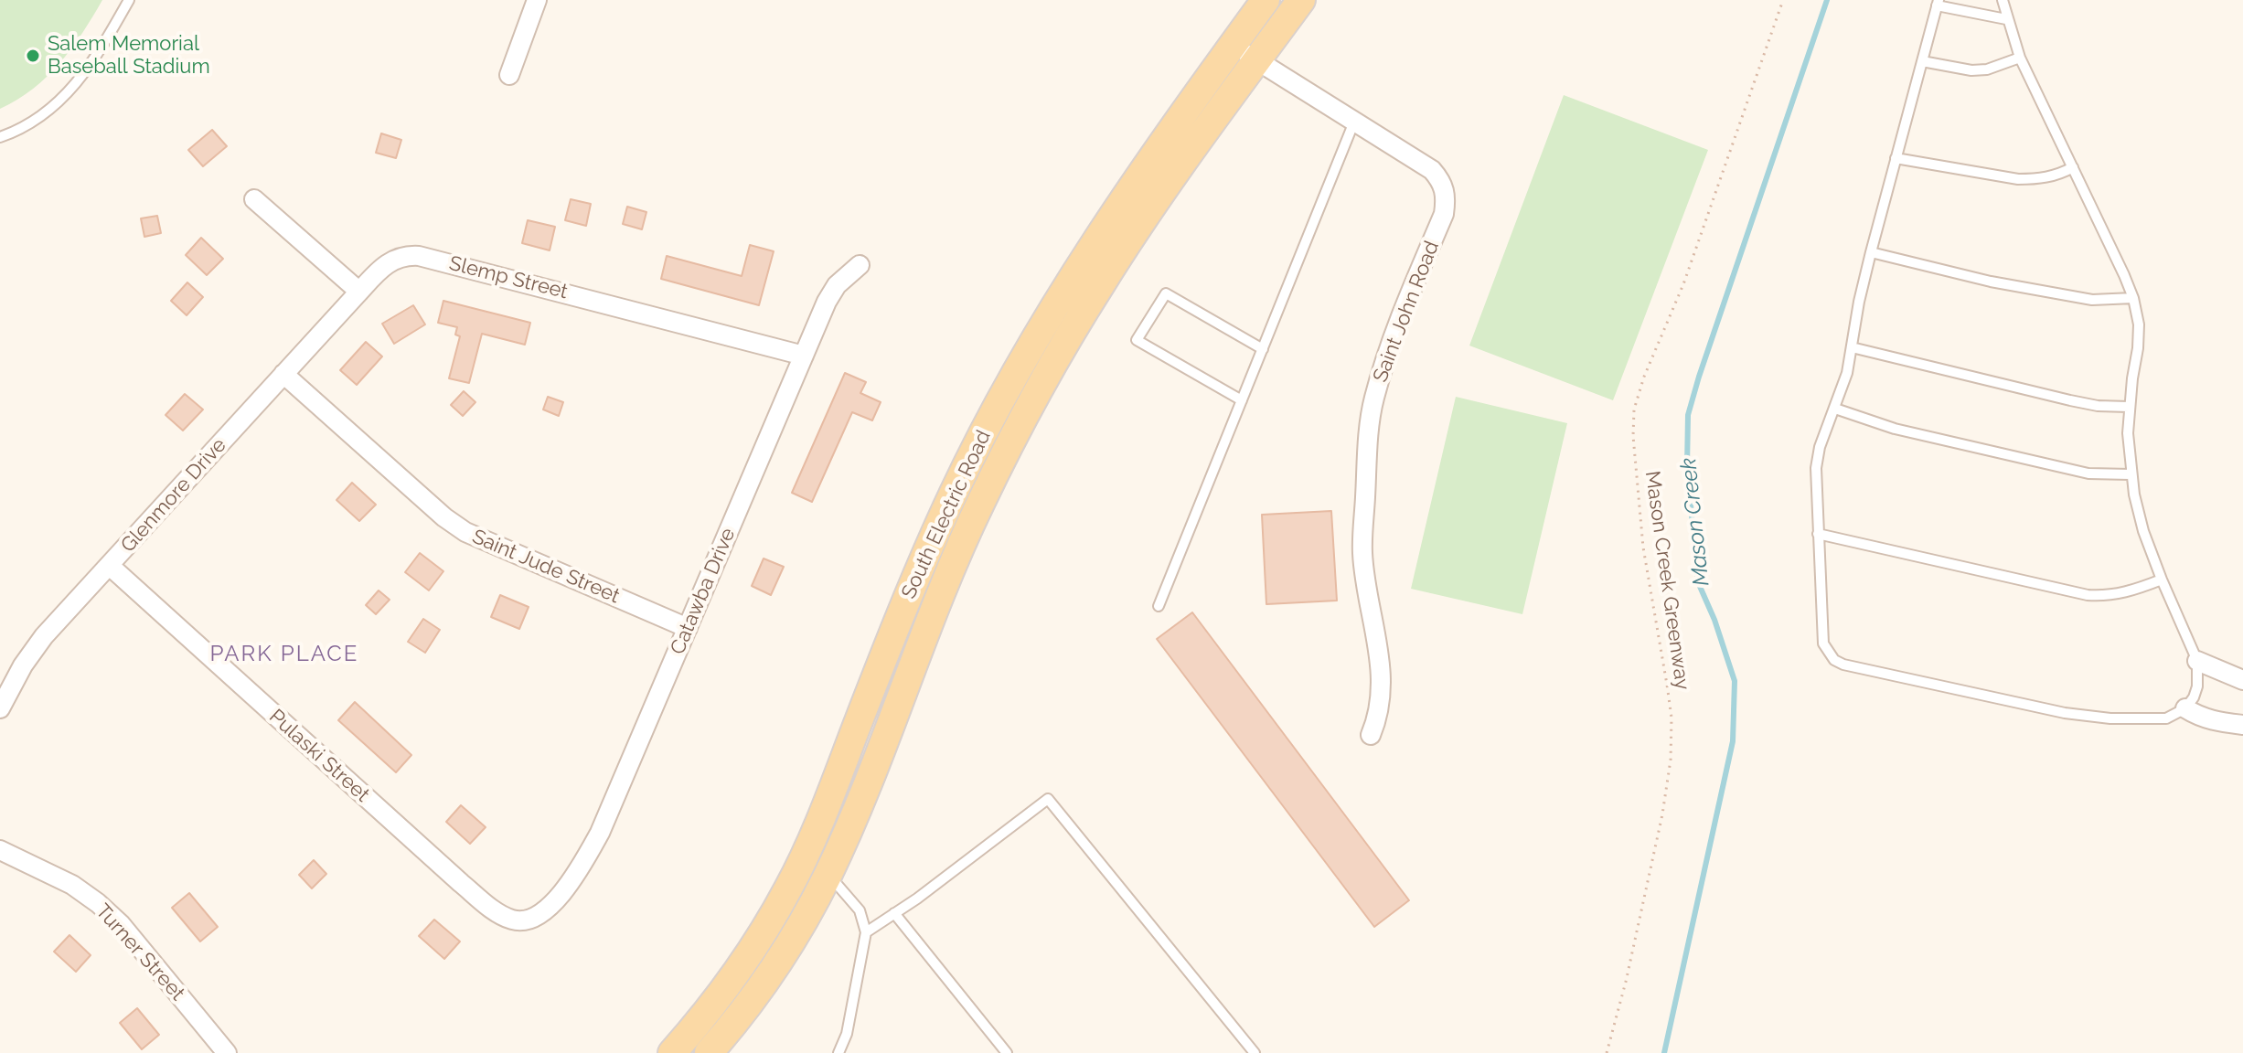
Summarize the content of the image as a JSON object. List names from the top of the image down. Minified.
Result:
{"streets":{"main road":["South Electric Road"],"street":["Slemp Street","Saint John Road","Glenmore Drive","Saint Jude Street","Catawba Drive","Pulaski Street","Turner Street"],"path":["Mason Creek Greenway"]},"crossings":[["Slemp Street","Glenmore Drive"],["Slemp Street","Catawba Drive"],["Saint John Road","South Electric Road"],["Glenmore Drive","Saint Jude Street"],["Glenmore Drive","Pulaski Street"],["Saint Jude Street","Catawba Drive"],["Catawba Drive","Pulaski Street"]],"districts":["PARK PLACE"],"water":["Mason Creek"],"places":["Salem Memorial Baseball Stadium"]}
